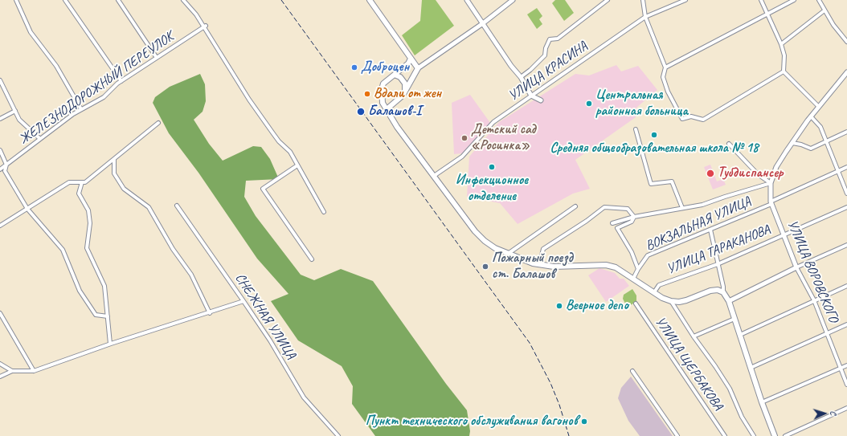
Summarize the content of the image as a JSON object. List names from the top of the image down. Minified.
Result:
{"streets":{"street":["УЛИЦА КРАСИНА","ЖЕЛЕЗНОДОРОЖНЫЙ ПЕРЕУЛОК","ВОКЗАЛЬНАЯ УЛИЦА","УЛИЦА ТАРАКАНОВА","УЛИЦА ВОРОВСКОГО","СНЕЖНАЯ УЛИЦА","УЛИЦА ЩЕРБАКОВА"]},"crossings":[["ВОКЗАЛЬНАЯ УЛИЦА","УЛИЦА ВОРОВСКОГО"],["УЛИЦА ТАРАКАНОВА","УЛИЦА ВОРОВСКОГО"]],"places":["Доброцен","Вдали от жен","Центральная районная больница","Балашов-I","Средняя общеобразовательная школа № 18","Детский сад «Росинка»","Инфекционное отделение","Тубдиспансер","Пожарный поезд ст. Балашов","Веерное депо","Пункт технического обслуживания вагонов"],"north":"right"}
